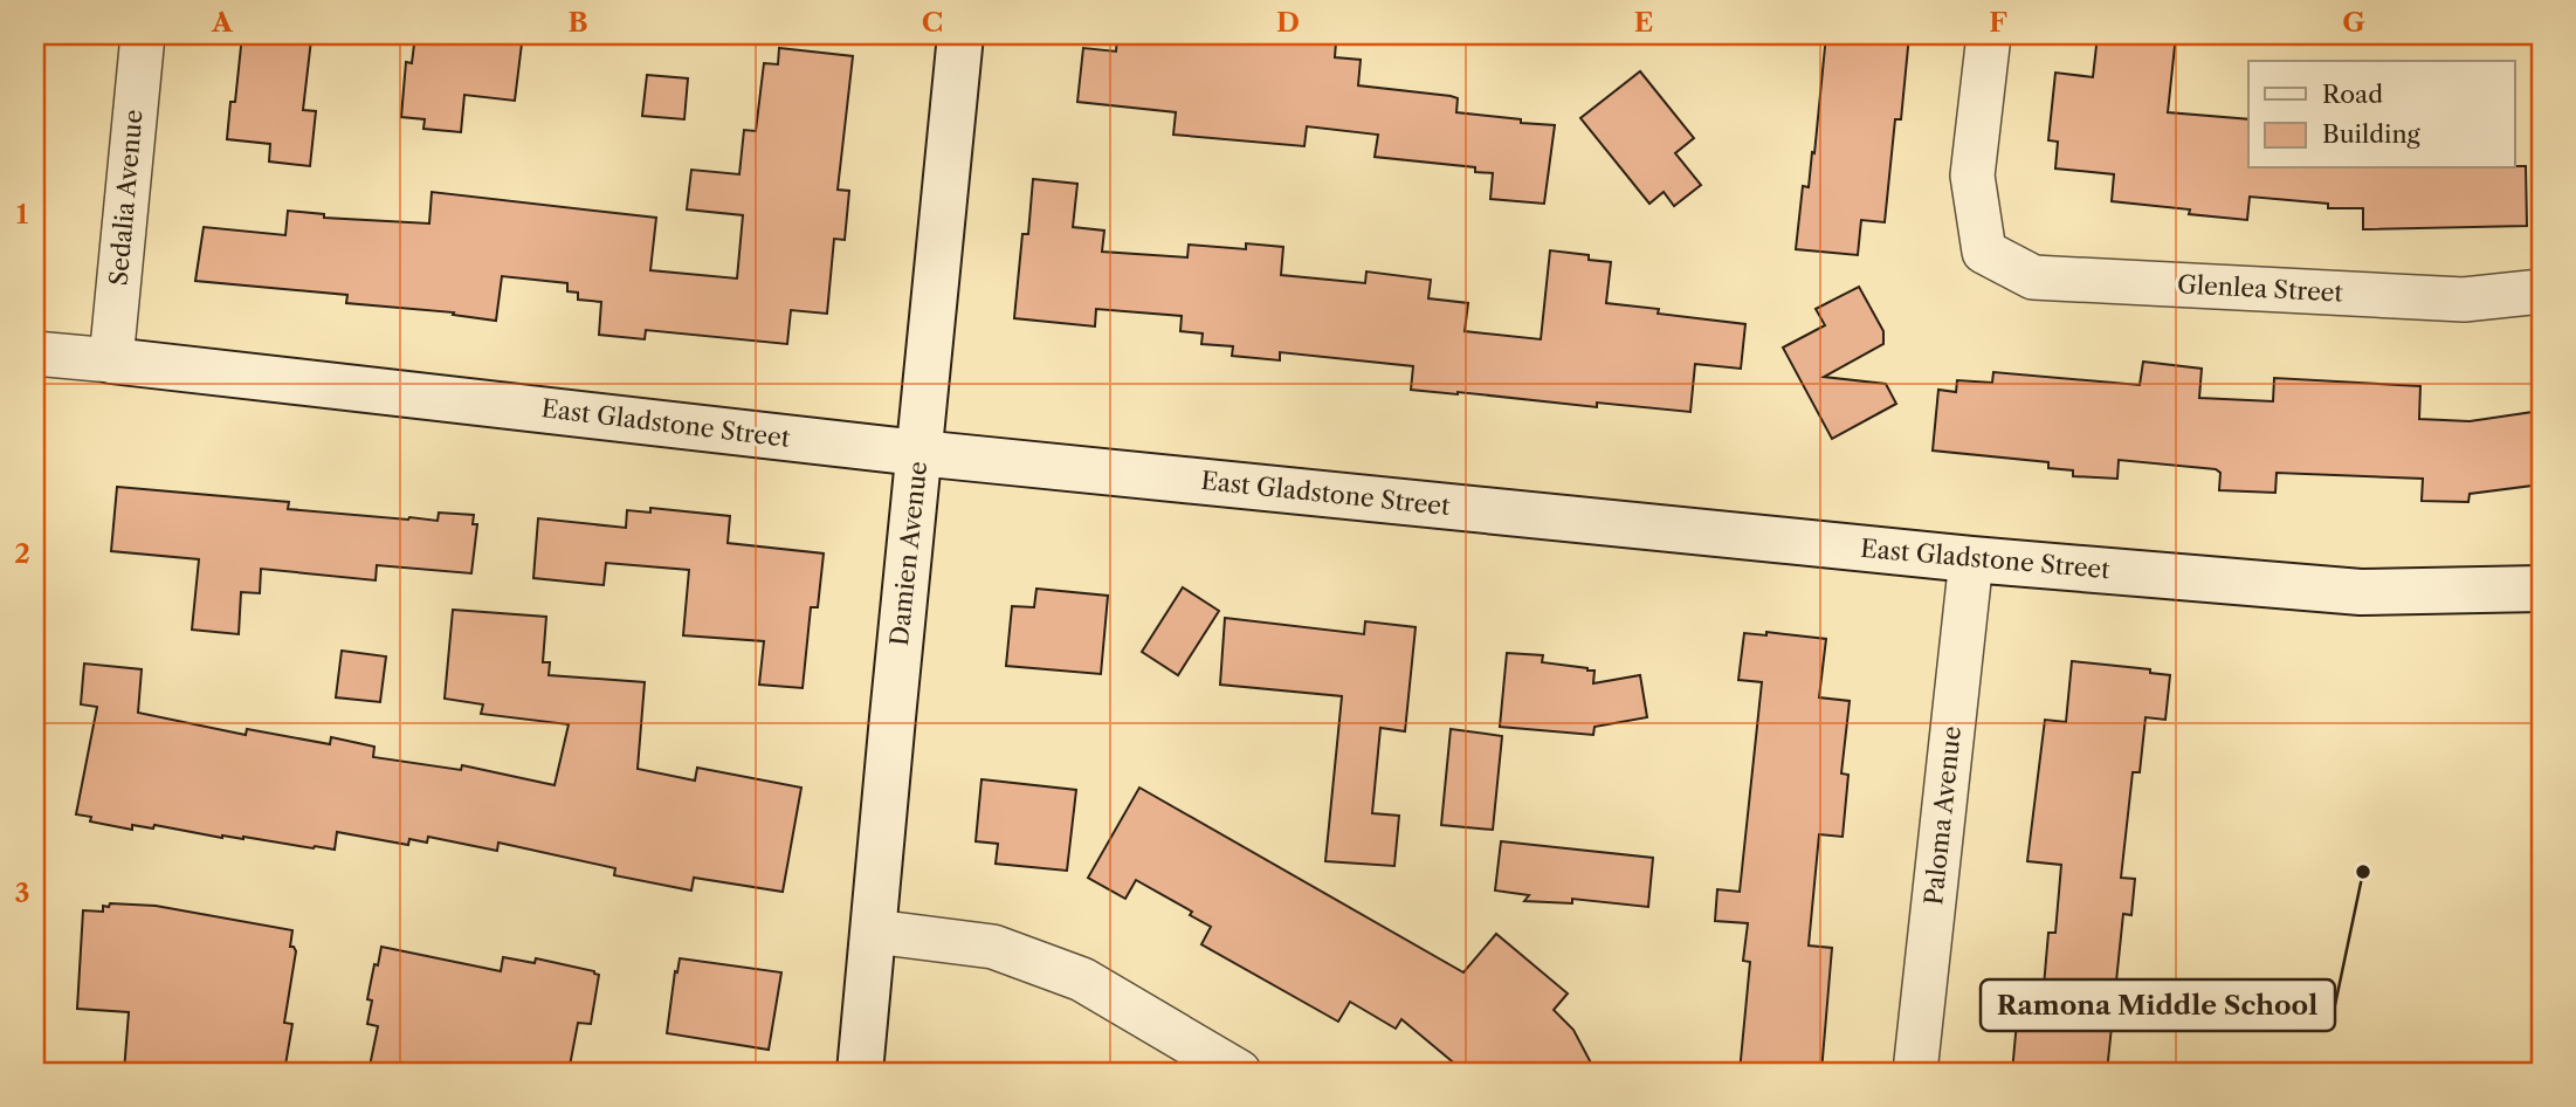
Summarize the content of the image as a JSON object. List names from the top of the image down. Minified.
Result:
{"streets":{"street":["Sedalia Avenue","Glenlea Street","East Gladstone Street","Damien Avenue","Paloma Avenue"]},"crossings":[["Sedalia Avenue","East Gladstone Street"],["East Gladstone Street","Damien Avenue"],["East Gladstone Street","Paloma Avenue"]],"places":["Ramona Middle School"],"legend":["Road","Building"],"grid":{"columns":["A","B","C","D","E","F","G"],"rows":["1","2","3"]}}
